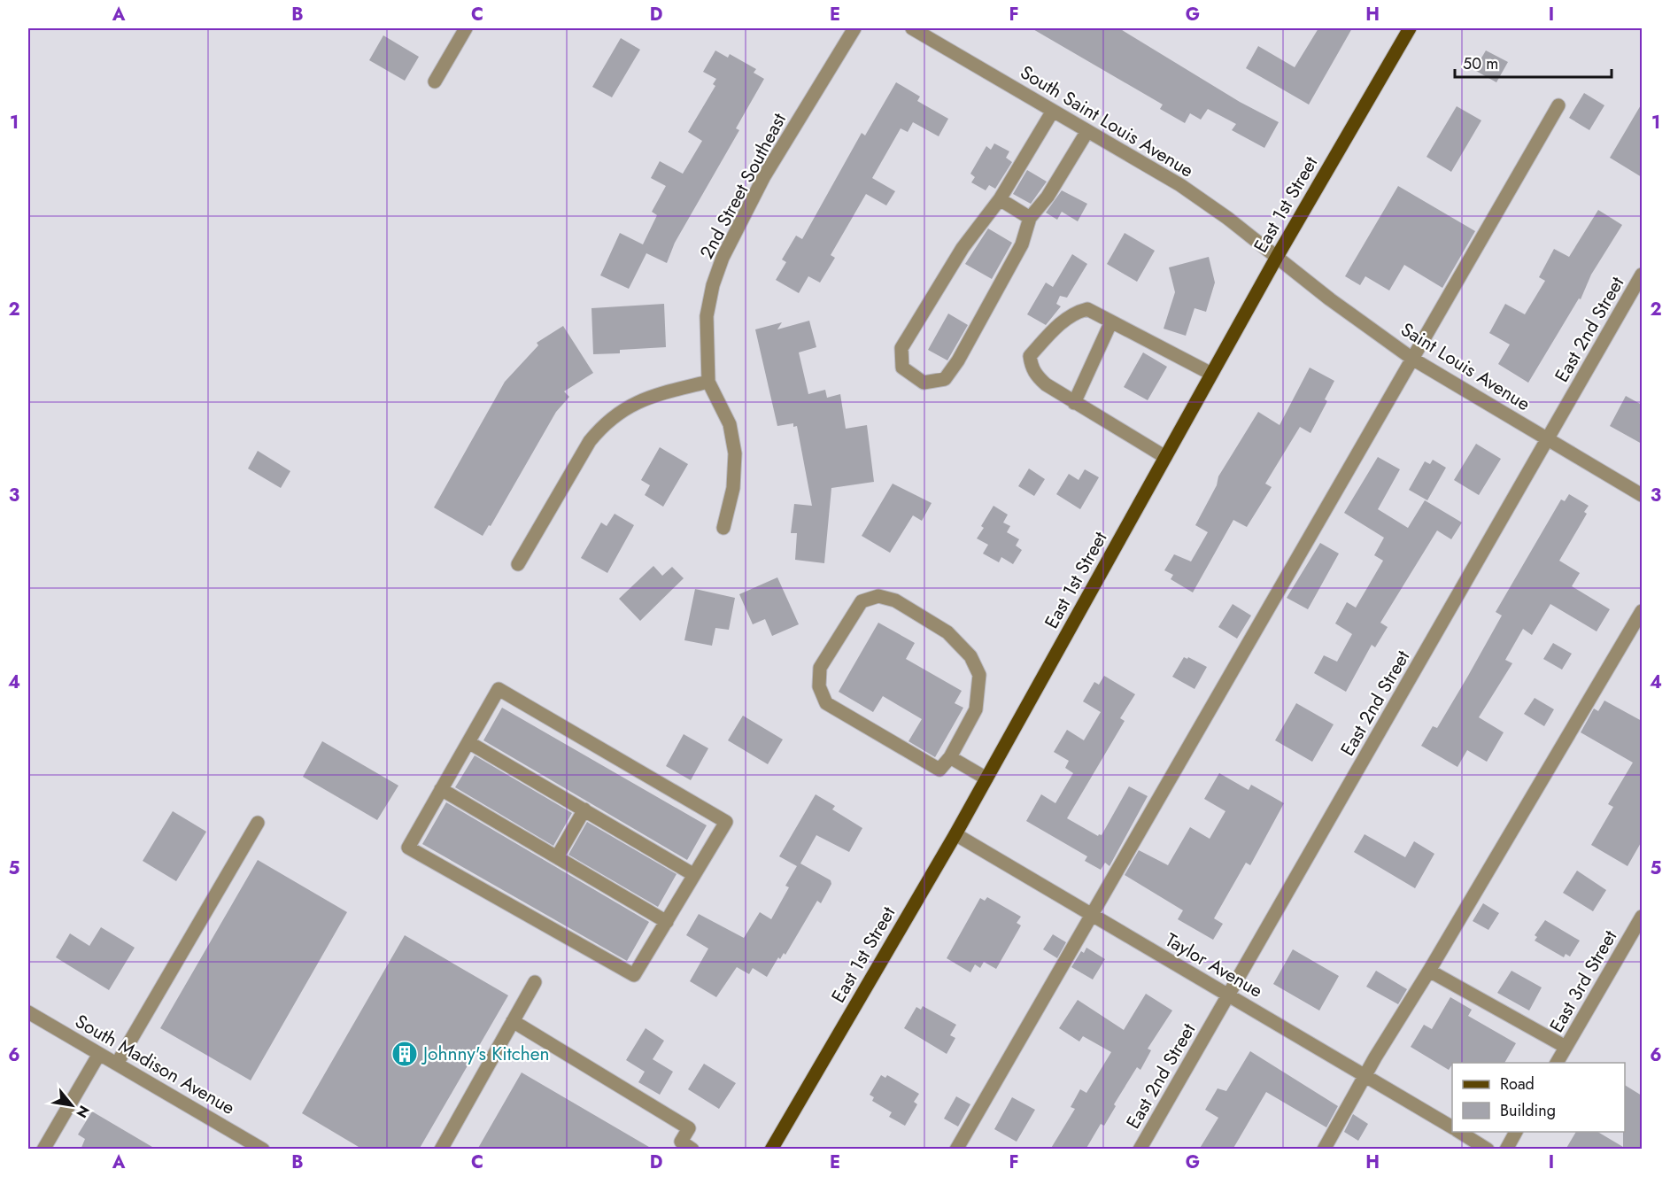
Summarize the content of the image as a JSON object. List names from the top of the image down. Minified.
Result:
{"streets":{"main road":["East 1st Street"],"street":["South Saint Louis Avenue","2nd Street Southeast","East 2nd Street","Saint Louis Avenue","Taylor Avenue","East 3rd Street","South Madison Avenue"]},"crossings":[["South Saint Louis Avenue","East 1st Street"],["South Saint Louis Avenue","Saint Louis Avenue"],["East 1st Street","Saint Louis Avenue"],["East 1st Street","Taylor Avenue"],["East 2nd Street","Saint Louis Avenue"],["East 2nd Street","Taylor Avenue"]],"places":{"building":["Johnny's Kitchen"]},"legend":["Road","Building"],"scale_bar":"50 m","north":"bottom right","grid":{"columns":["A","B","C","D","E","F","G","H","I"],"rows":["1","2","3","4","5","6"]}}
